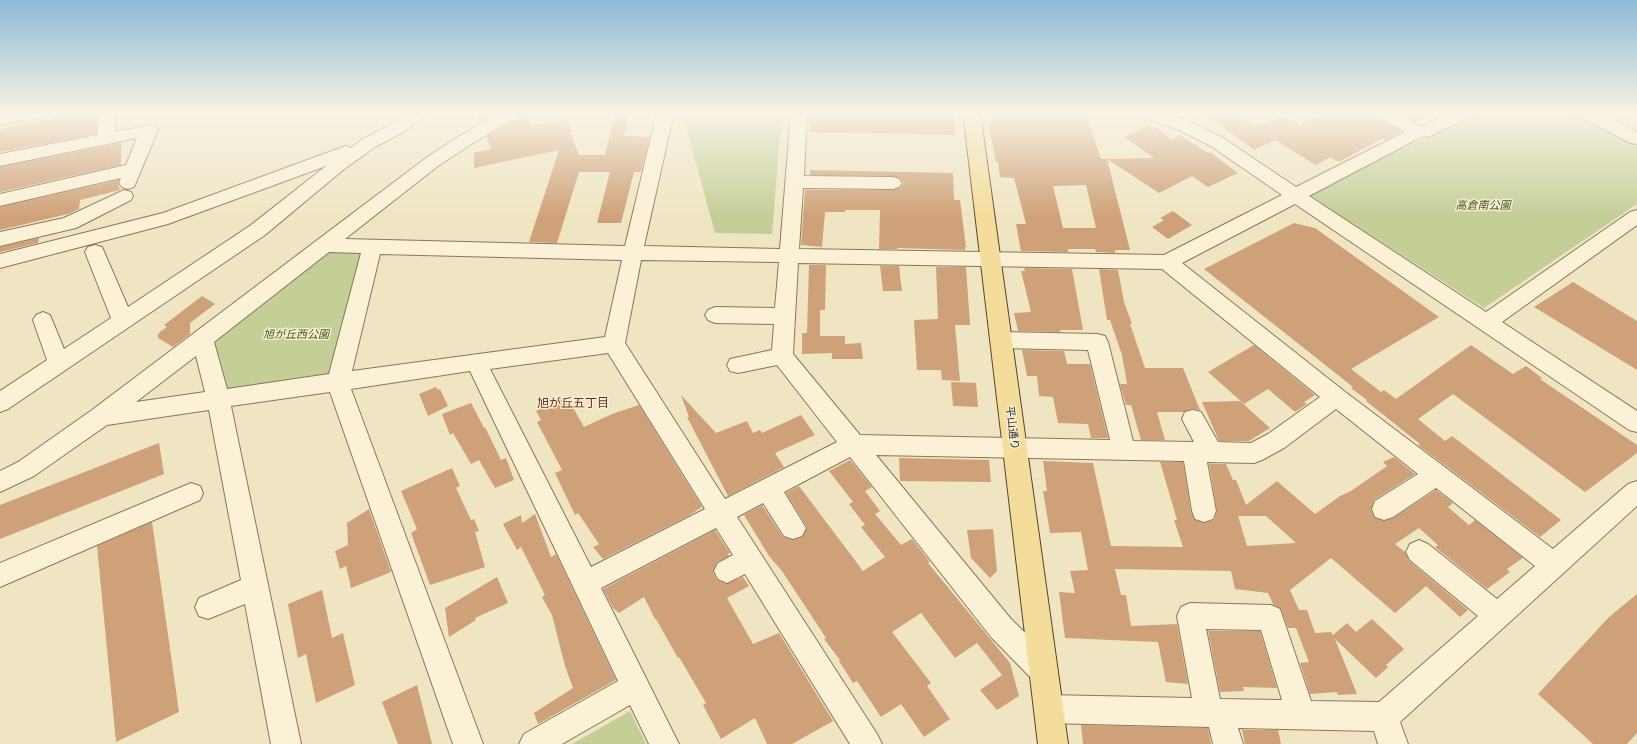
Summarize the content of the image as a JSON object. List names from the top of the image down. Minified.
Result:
{"streets":{"main road":["平山通り"]},"districts":["旭が丘五丁目"],"parks":["高倉南公園","旭が丘西公園"]}
